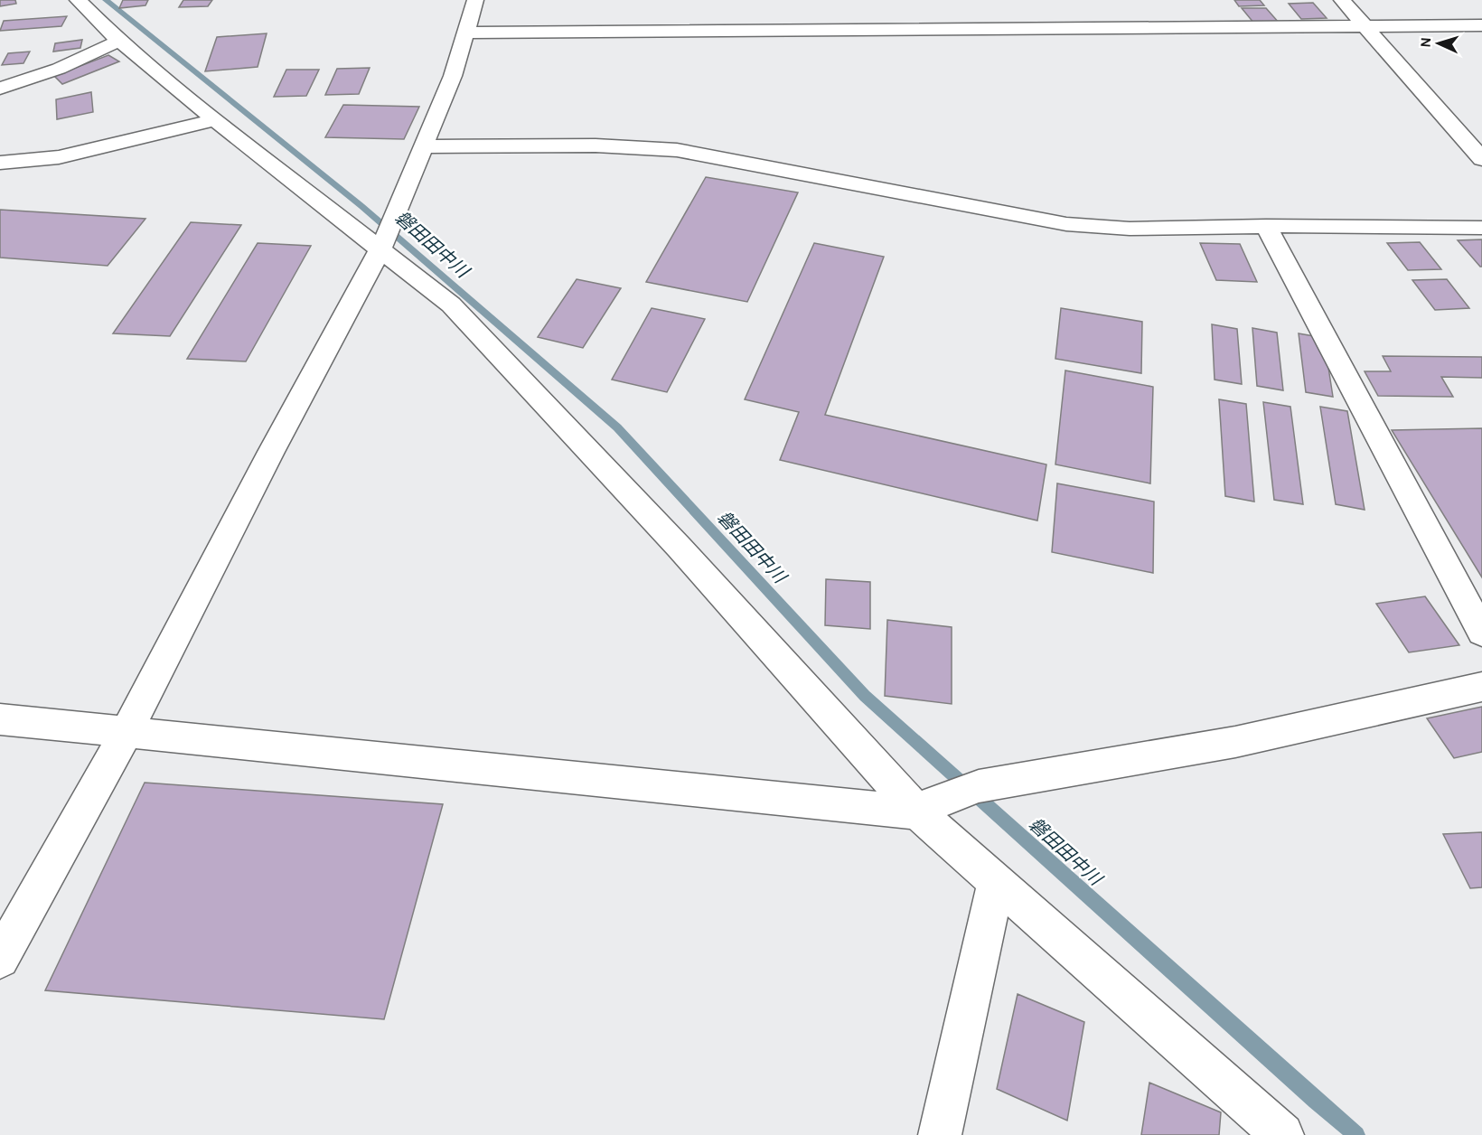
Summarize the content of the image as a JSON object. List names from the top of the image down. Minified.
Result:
{"water":["磐田田中川"],"north":"left"}
